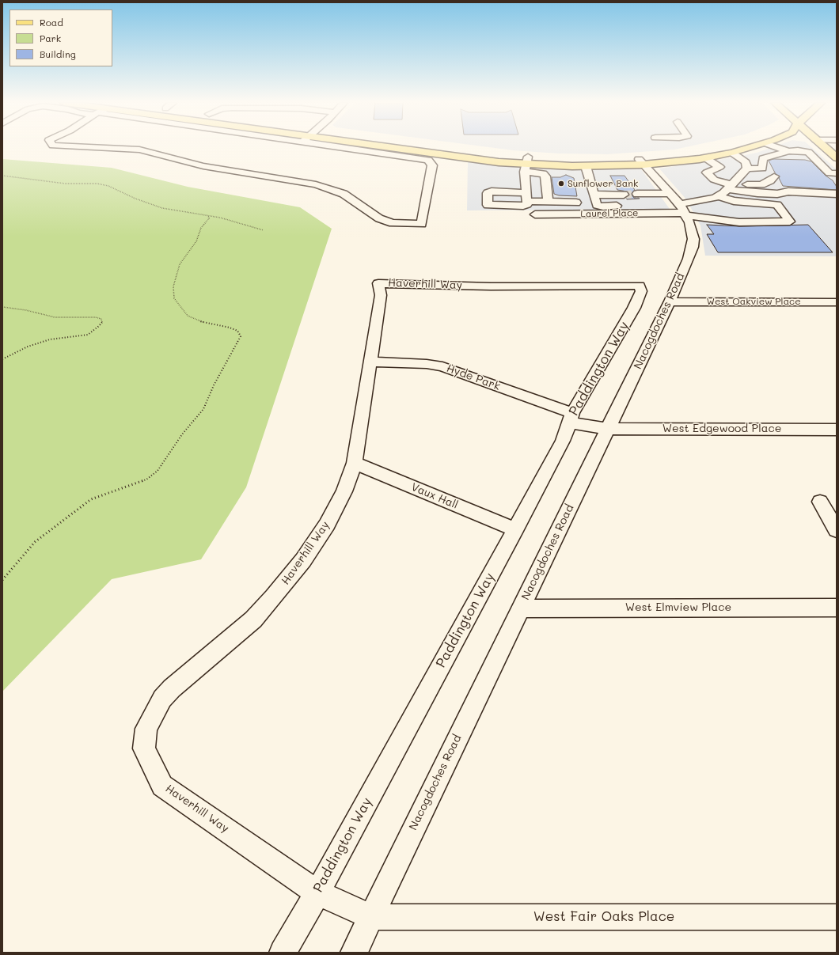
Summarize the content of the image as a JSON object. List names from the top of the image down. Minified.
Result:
{"streets":{"street":["Laurel Place","Haverhill Way","West Oakview Place","Nacogdoches Road","Paddington Way","Hyde Park","West Edgewood Place","Vaux Hall","West Elmview Place","West Fair Oaks Place"]},"crossings":[["Laurel Place","Nacogdoches Road"],["Haverhill Way","Nacogdoches Road"],["Haverhill Way","Paddington Way"],["Haverhill Way","Hyde Park"],["Haverhill Way","Vaux Hall"],["Haverhill Way","West Fair Oaks Place"],["West Oakview Place","Nacogdoches Road"],["Nacogdoches Road","Hyde Park"],["Nacogdoches Road","West Edgewood Place"],["Nacogdoches Road","West Elmview Place"],["Nacogdoches Road","West Fair Oaks Place"],["Paddington Way","Hyde Park"],["Paddington Way","Vaux Hall"],["Hyde Park","West Edgewood Place"]],"places":["Sunflower Bank"],"legend":["Road","Park","Building"]}
